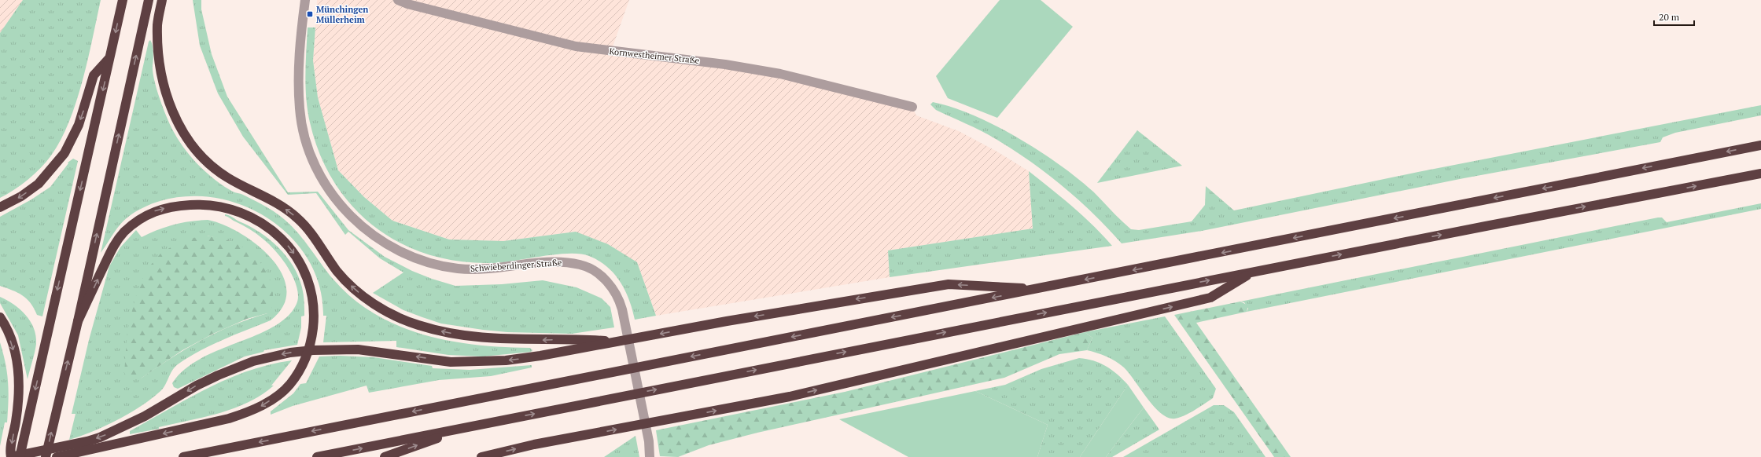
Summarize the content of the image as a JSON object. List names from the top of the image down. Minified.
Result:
{"streets":{"street":["Kornwestheimer Straße","Schwieberdinger Straße"]},"places":{"transit":["Münchingen Müllerheim"]},"scale_bar":"20 m"}
